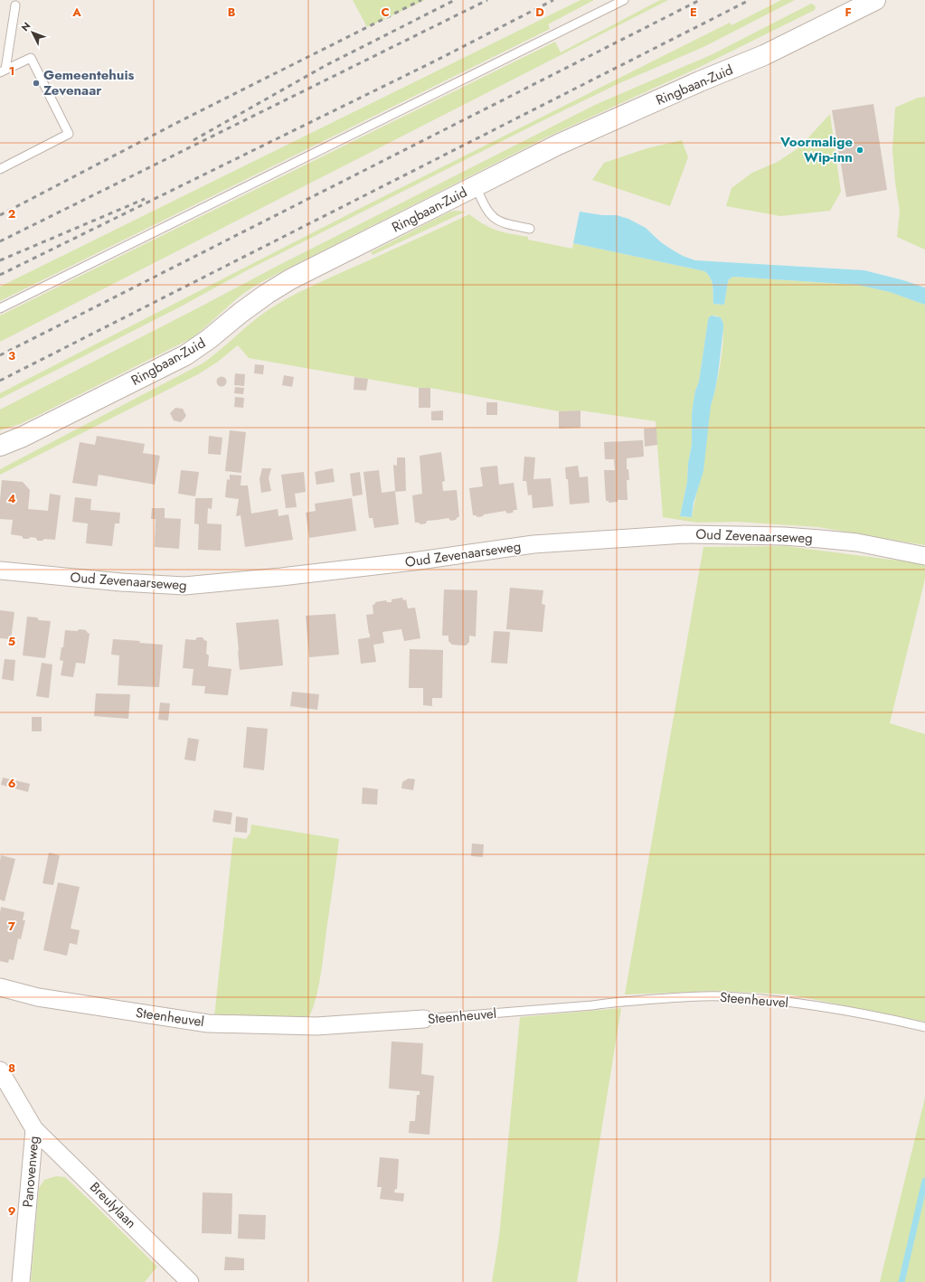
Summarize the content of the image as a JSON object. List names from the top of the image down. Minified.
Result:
{"streets":{"street":["Ringbaan-Zuid","Oud Zevenaarseweg","Steenheuvel","Panovenweg","Breulylaan"]},"crossings":[["Panovenweg","Breulylaan"]],"places":["Gemeentehuis Zevenaar","Voormalige Wip-inn"],"north":"top left","grid":{"columns":["A","B","C","D","E","F"],"rows":["1","2","3","4","5","6","7","8","9"]}}
